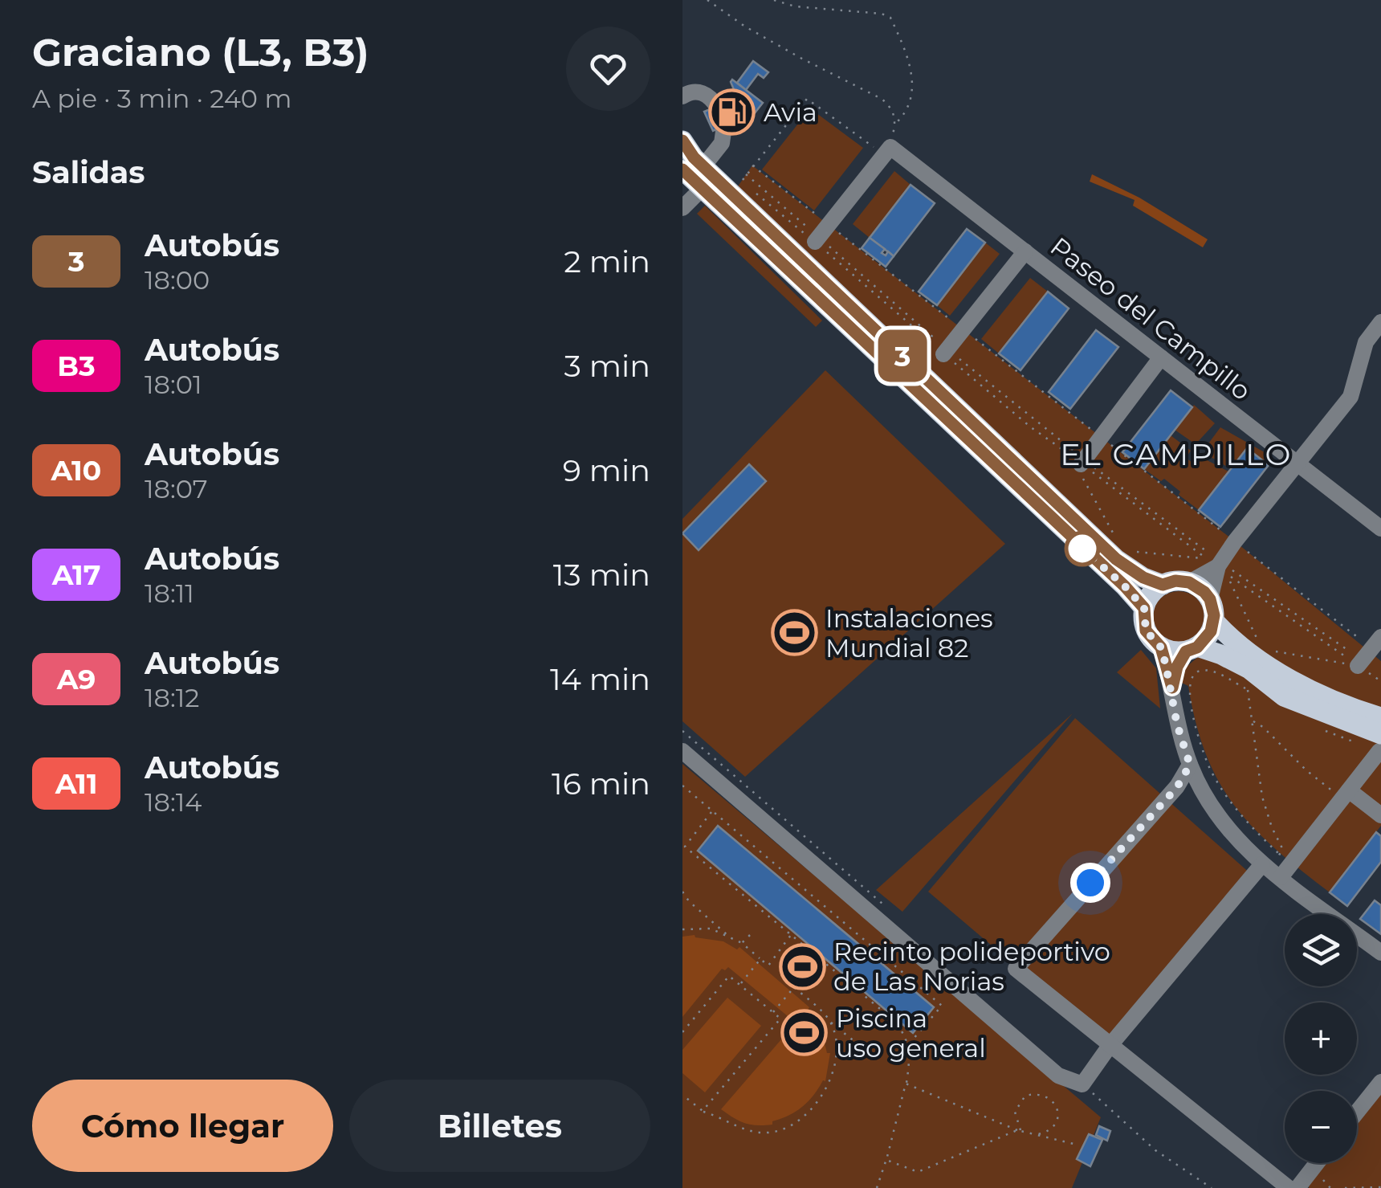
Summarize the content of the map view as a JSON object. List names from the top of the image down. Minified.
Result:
{"streets":{"street":["Paseo del Campillo"]},"districts":["EL CAMPILLO"],"places":{"fuel station":["Avia"],"sports":["Instalaciones Mundial 82","Recinto polideportivo de Las Norias","Piscina uso general"]},"lines":["bus line 3"],"page":{"heading":[["Graciano (L3, B3)","A pie · 3 min · 240 m"],"Salidas"],"on_map":"3","list":[{"mark":"3","name":"Autobús","note":"18:00","value":"2 min"},{"mark":"B3","name":"Autobús","note":"18:01","value":"3 min"},{"mark":"A10","name":"Autobús","note":"18:07","value":"9 min"},{"mark":"A17","name":"Autobús","note":"18:11","value":"13 min"},{"mark":"A9","name":"Autobús","note":"18:12","value":"14 min"},{"mark":"A11","name":"Autobús","note":"18:14","value":"16 min"}],"map_buttons":["+","−"],"buttons":["Cómo llegar","Billetes"]}}
